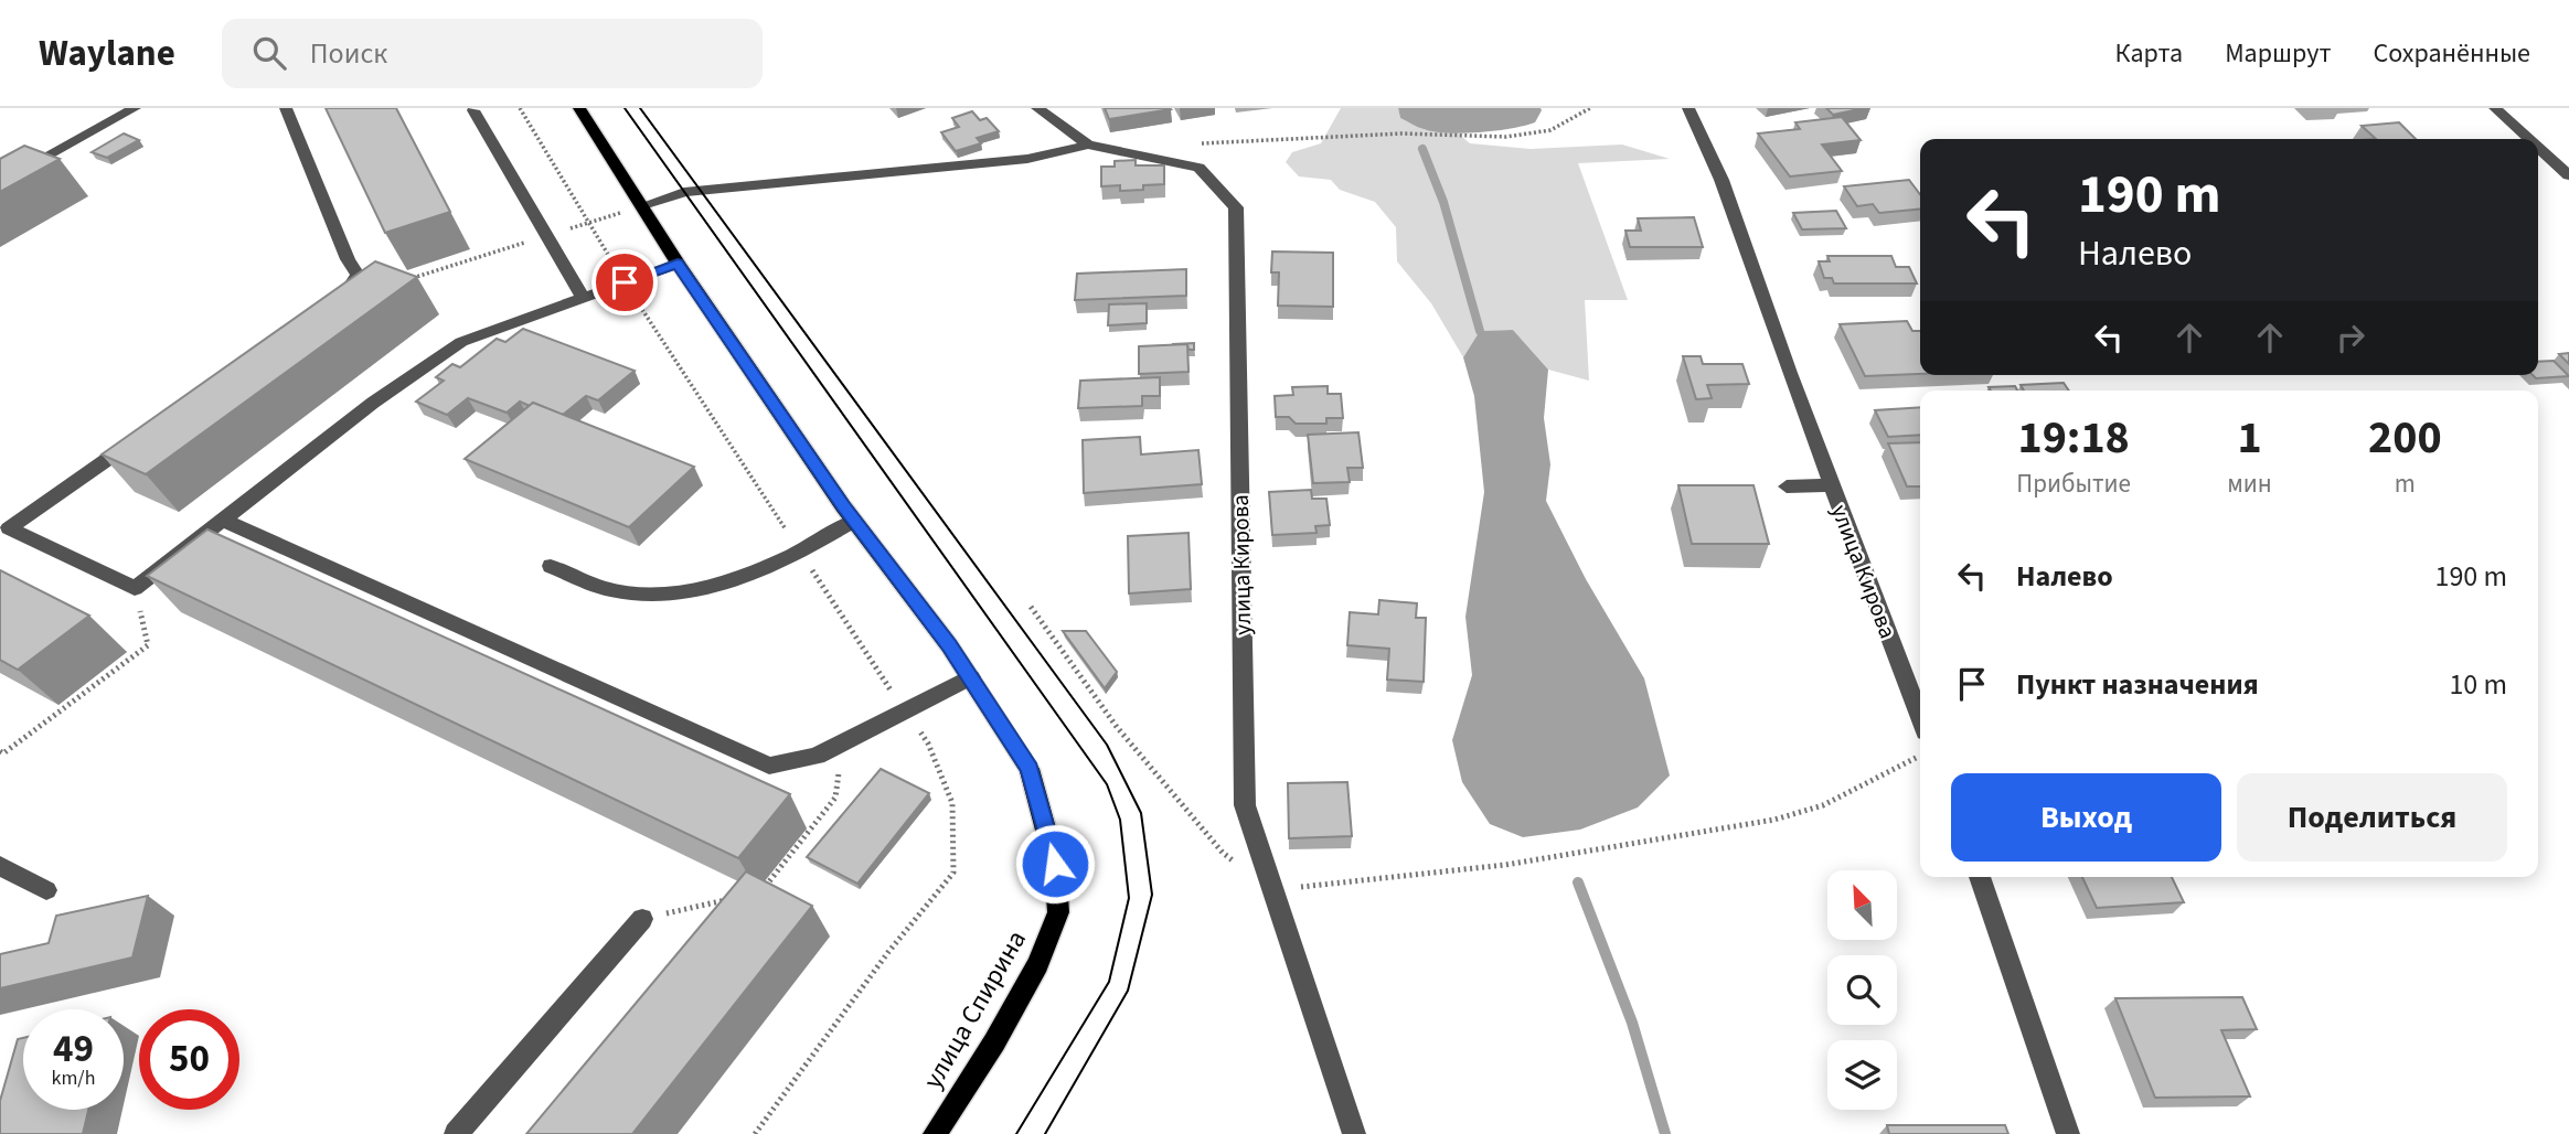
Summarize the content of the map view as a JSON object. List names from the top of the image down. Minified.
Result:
{"streets":{"main road":["улица Спирина"],"street":["улица Кирова"]},"north":"top left","page":{"header":"Waylane","search":"Поиск","nav":["Карта","Маршрут","Сохранённые"],"turn":["190 m","Налево"],"eta":["19:18","Прибытие","1","мин","200","m"],"list":[{"name":"Налево","value":"190 m"},{"name":"Пункт назначения","value":"10 m"}],"buttons":["Выход","Поделиться"],"speed":"49 km/h","limit":"50"}}
